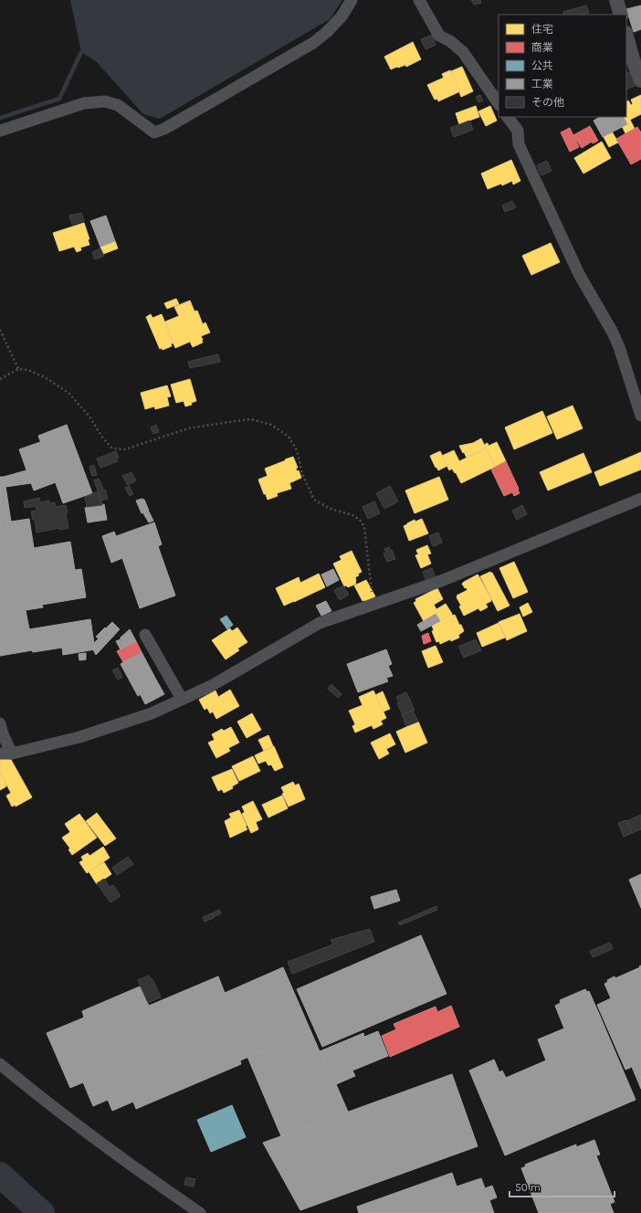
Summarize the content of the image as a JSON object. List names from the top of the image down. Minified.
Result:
{"legend":["住宅","商業","公共","工業","その他"],"scale_bar":"50 m"}
